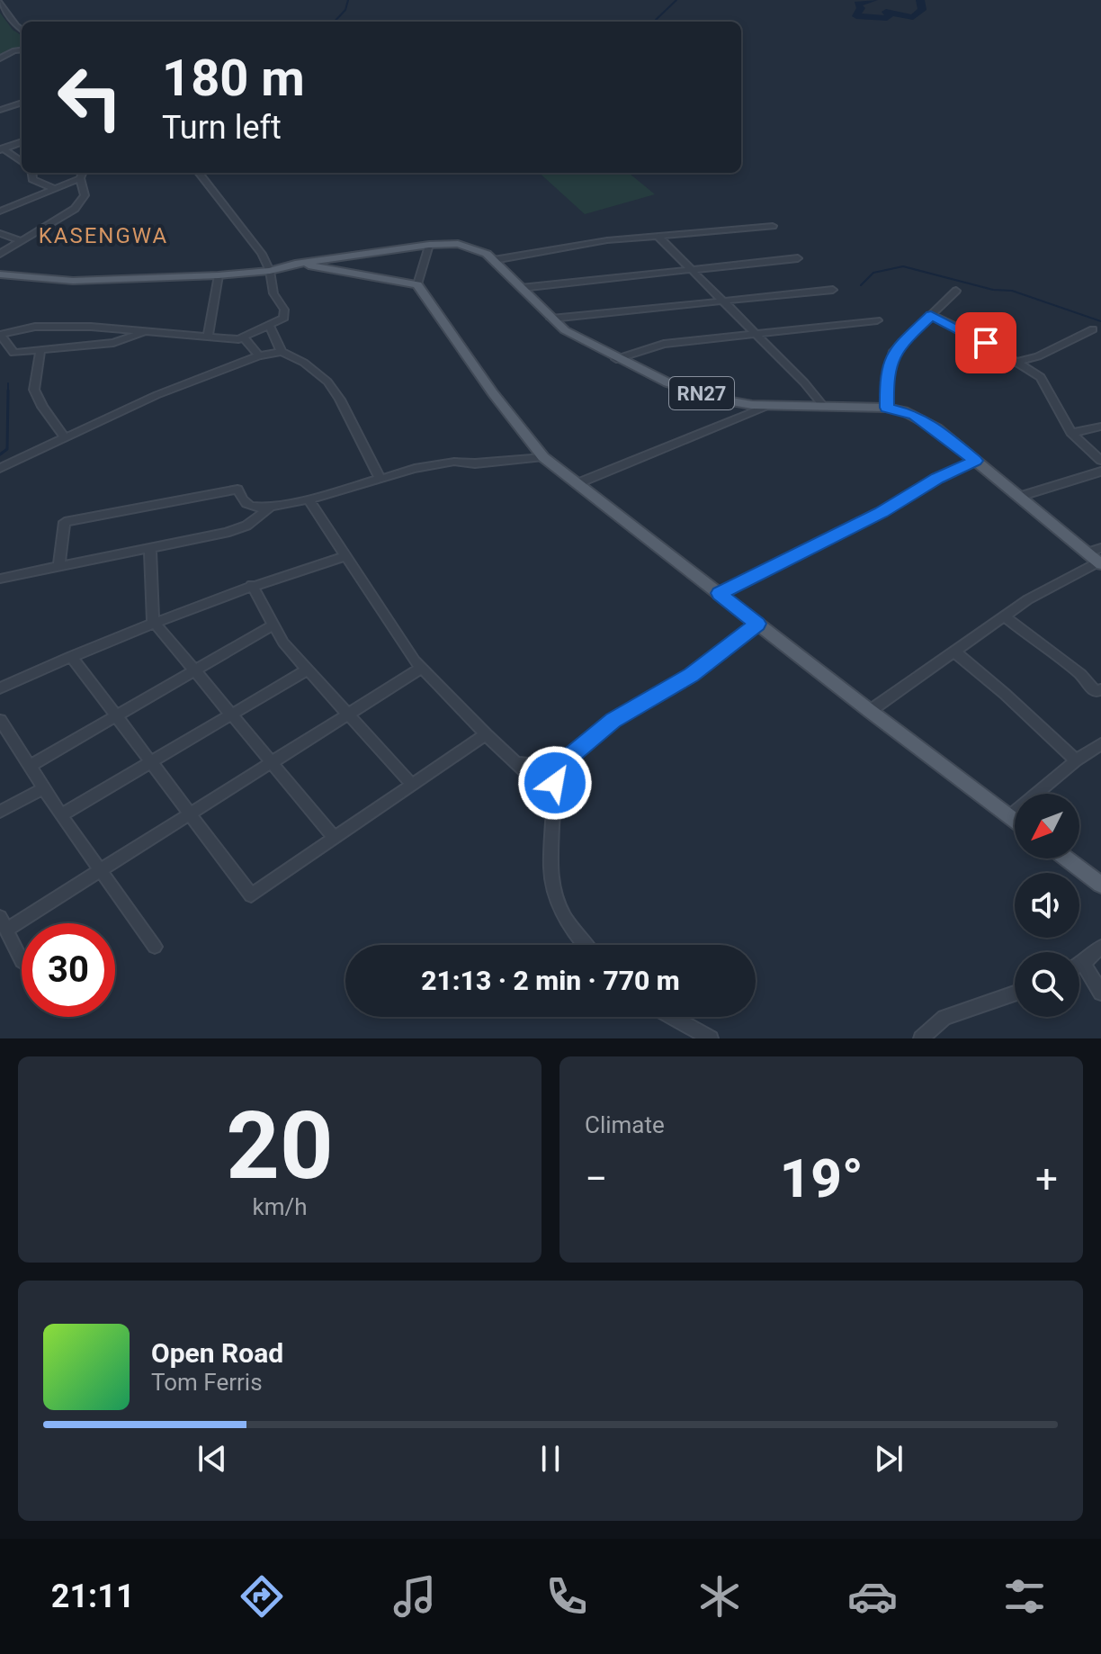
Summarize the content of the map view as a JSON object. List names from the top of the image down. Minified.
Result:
{"streets":{"main road":["RN27"]},"districts":["KASENGWA"],"north":"bottom left","page":{"turn":["180 m","Turn left"],"limit":"30","trip":"21:13 · 2 min · 770 m","tile":[["20","km/h"],"Climate"],"heat":["−","19°","+"],"song":["Open Road","Tom Ferris"],"tabs":"21:11"}}
